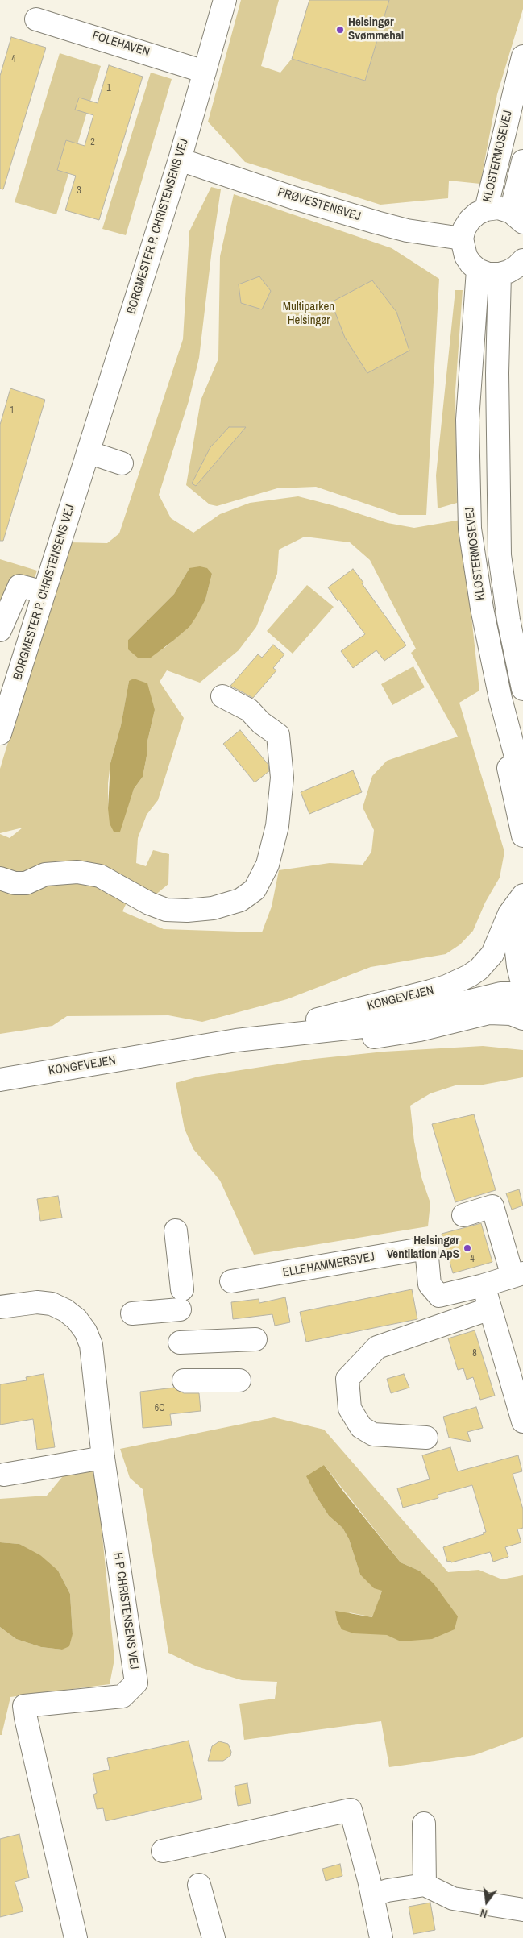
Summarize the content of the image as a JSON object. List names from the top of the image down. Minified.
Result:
{"streets":{"main road":["FOLEHAVEN","KLOSTERMOSEVEJ","PRØVESTENSVEJ","BORGMESTER P. CHRISTENSENS VEJ","KONGEVEJEN","ELLEHAMMERSVEJ","H P CHRISTENSENS VEJ"]},"crossings":[["FOLEHAVEN","BORGMESTER P. CHRISTENSENS VEJ"],["PRØVESTENSVEJ","BORGMESTER P. CHRISTENSENS VEJ"]],"parks":["Multiparken Helsingør"],"places":["Helsingør Svømmehal","Helsingør Ventilation ApS"],"house_numbers":["4","1","2","3","1","4","8","6C"],"north":"bottom"}
